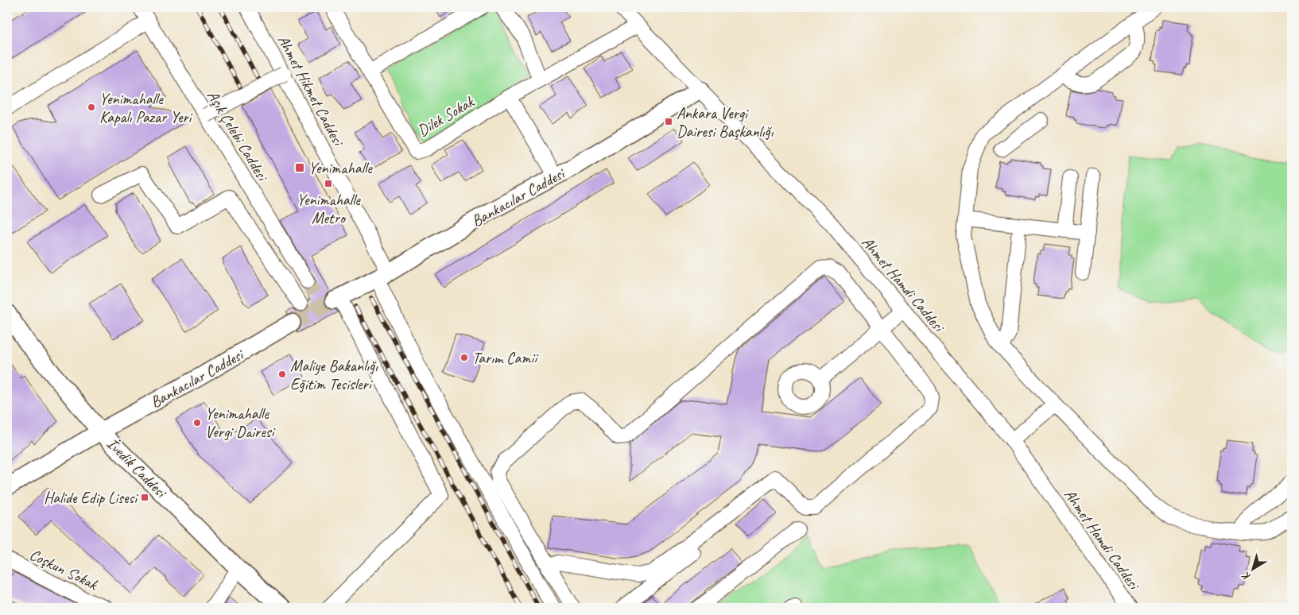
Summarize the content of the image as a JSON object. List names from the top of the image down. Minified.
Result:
{"streets":{"main road":["Bankacılar Caddesi","İvedik Caddesi"],"street":["Ahmet Hikmet Caddesi","Dilek Sokak","Aşık Çelebi Caddesi","Ahmet Hamdi Caddesi","Coşkun Sokak"]},"crossings":[["Ahmet Hikmet Caddesi","Bankacılar Caddesi"],["Dilek Sokak","Ahmet Hamdi Caddesi"],["Bankacılar Caddesi","Ahmet Hamdi Caddesi"],["Bankacılar Caddesi","İvedik Caddesi"]],"places":{"other":["Yenimahalle Kapalı Pazar Yeri","Tarım Camii","Maliye Bakanlığı Eğitim Tesisleri","Yenimahalle Vergi Dairesi"],"transit":["Ankara Vergi Dairesi Başkanlığı","Yenimahalle","Yenimahalle Metro","Halide Edip Lisesi"]},"north":"bottom left"}
